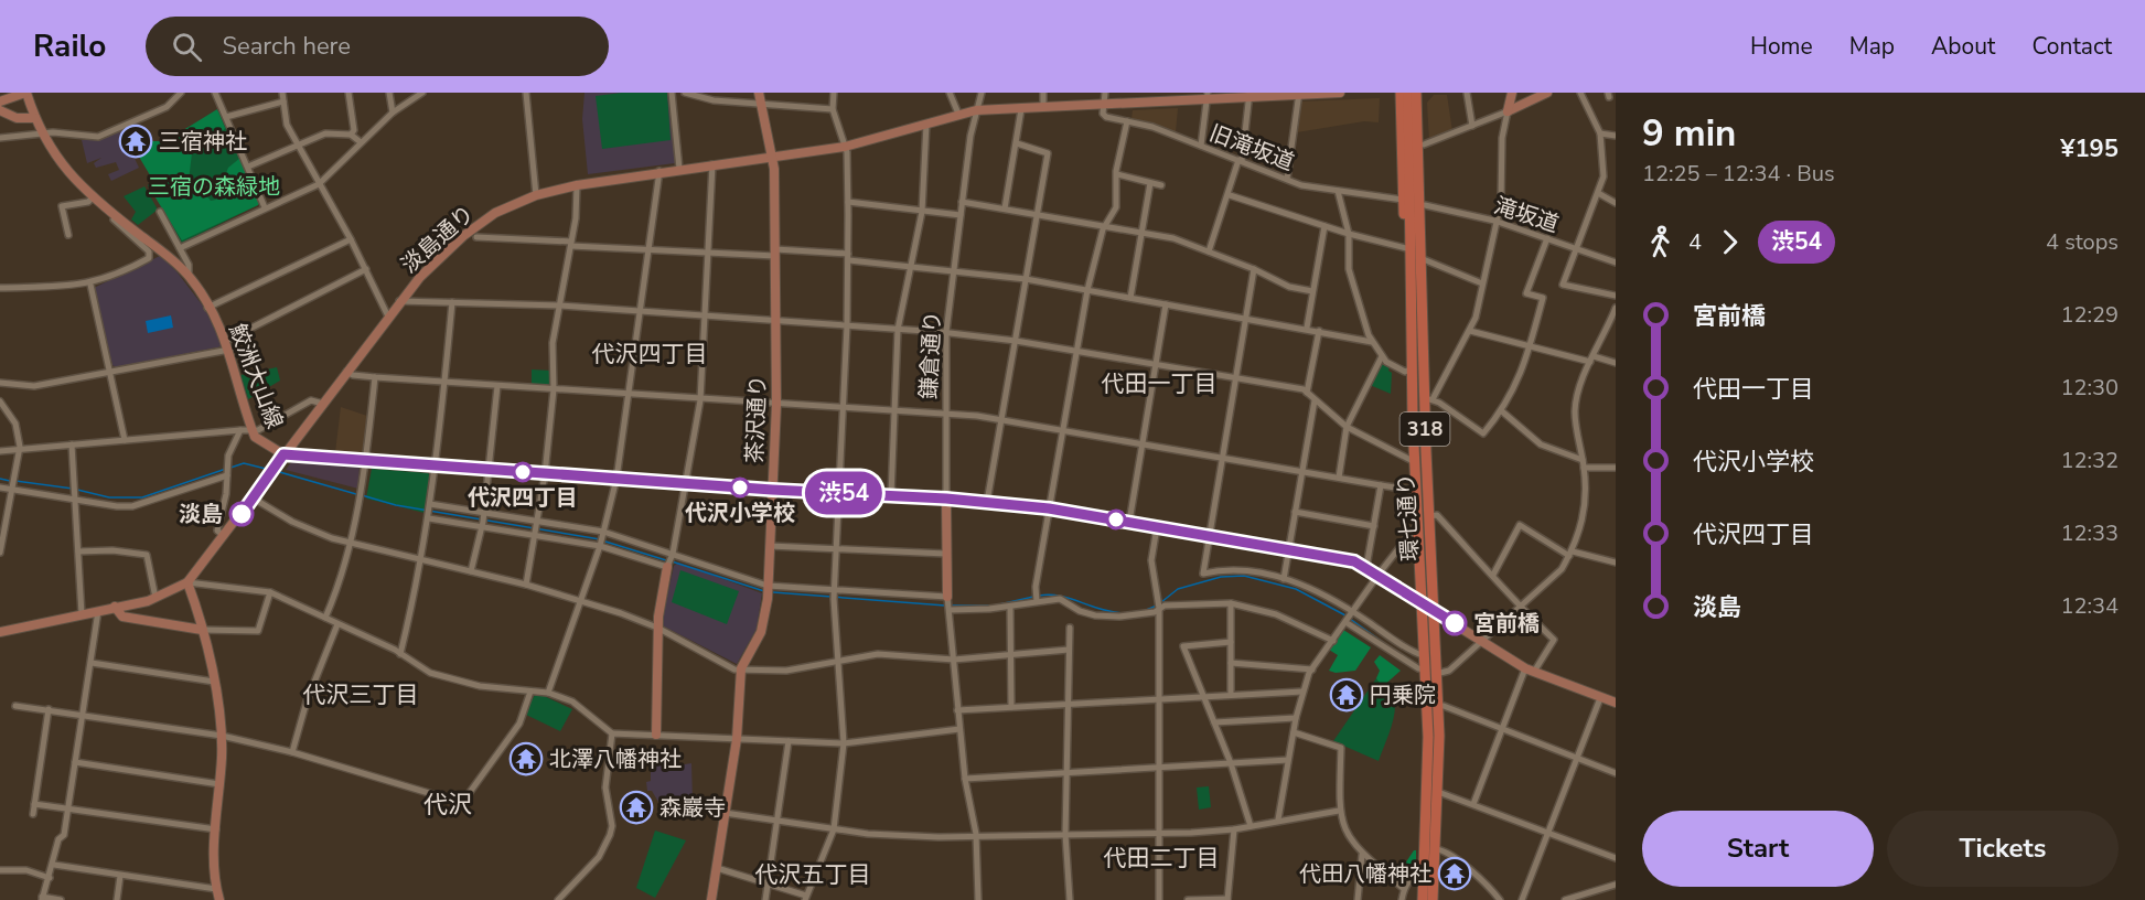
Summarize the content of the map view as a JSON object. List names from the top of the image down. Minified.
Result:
{"streets":{"main road":["318","環七通り"],"street":["旧滝坂道","滝坂道","淡島通り","鎌倉通り","鮫洲大山線","茶沢通り"]},"crossings":[["旧滝坂道","淡島通り"],["淡島通り","鎌倉通り"],["淡島通り","鮫洲大山線"],["淡島通り","茶沢通り"]],"districts":["代沢四丁目","代田一丁目","代沢三丁目","代沢","代田二丁目","代沢五丁目"],"parks":["三宿の森緑地"],"places":{"temple":["三宿神社","円乗院","北澤八幡神社","森巖寺","代田八幡神社"],"other":["代沢四丁目","代沢小学校","淡島","宮前橋"]},"lines":["bus line 渋54"],"page":{"header":"Railo","search":"Search here","nav":["Home","Map","About","Contact"],"on_map":"渋54","heading":["9 min","12:25 – 12:34 · Bus","¥195"],"legs":["4","渋54","4 stops"],"list":[{"name":"宮前橋","value":"12:29"},{"name":"代田一丁目","value":"12:30"},{"name":"代沢小学校","value":"12:32"},{"name":"代沢四丁目","value":"12:33"},{"name":"淡島","value":"12:34"}],"buttons":["Start","Tickets"]}}
